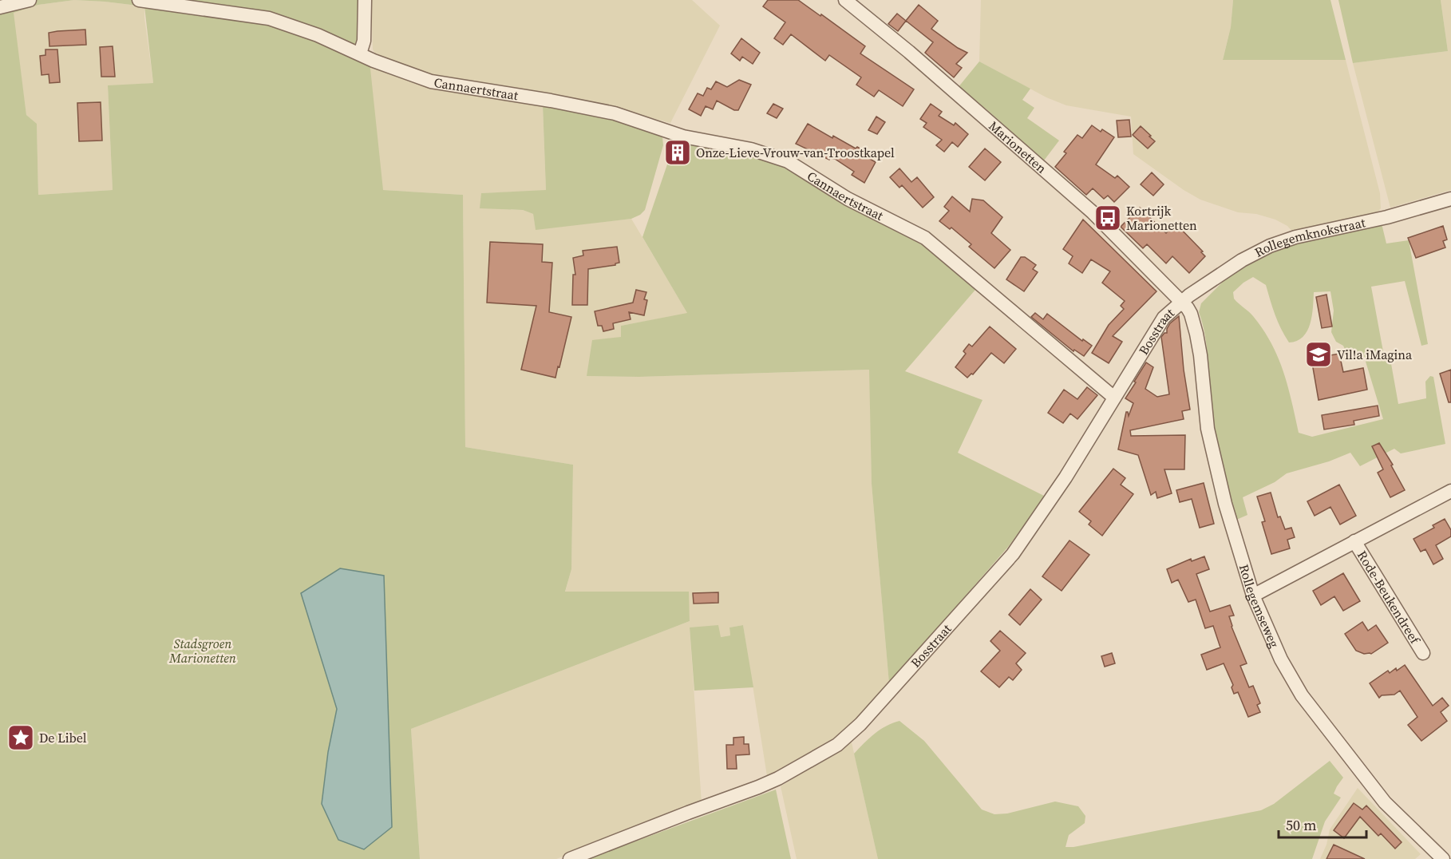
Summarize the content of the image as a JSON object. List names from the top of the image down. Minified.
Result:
{"streets":{"street":["Cannaertstraat","Marionetten","Rollegemknokstraat","Bosstraat","Rode-Beukendreef","Rollegemseweg"]},"crossings":[["Cannaertstraat","Bosstraat"],["Marionetten","Rollegemknokstraat"],["Marionetten","Bosstraat"],["Marionetten","Rollegemseweg"],["Rollegemknokstraat","Bosstraat"],["Rollegemknokstraat","Rollegemseweg"],["Bosstraat","Rollegemseweg"],["Rode-Beukendreef","Rollegemseweg"]],"parks":["Stadsgroen Marionetten"],"places":{"building":["Onze-Lieve-Vrouw-van-Troostkapel"],"bus stop":["Kortrijk Marionetten"],"school or university":["Vil!a iMagina"],"place":["De Libel"]},"scale_bar":"50 m"}
